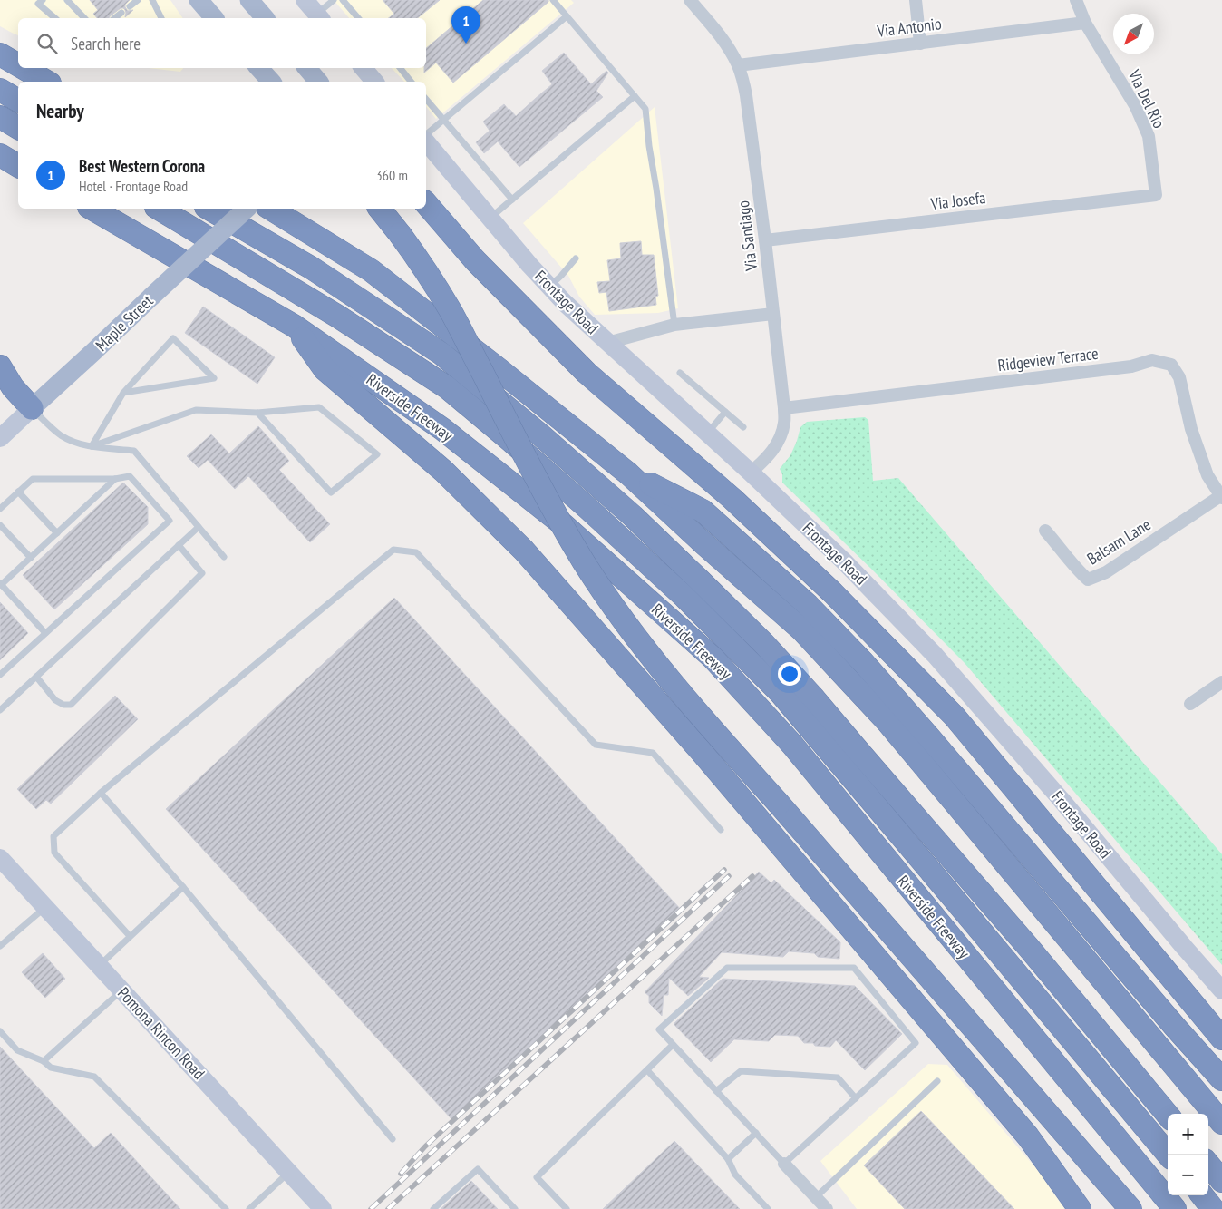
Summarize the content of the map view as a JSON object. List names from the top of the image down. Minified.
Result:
{"streets":{"highway":["Riverside Freeway"],"main road":["Frontage Road","Maple Street","Pomona Rincon Road"],"street":["Via Antonio","Via Del Rio","Via Josefa","Via Santiago","Ridgeview Terrace","Balsam Lane"]},"crossings":[["Via Antonio","Via Del Rio"],["Via Antonio","Via Santiago"],["Via Del Rio","Via Josefa"],["Via Josefa","Via Santiago"],["Via Santiago","Frontage Road"],["Via Santiago","Ridgeview Terrace"],["Ridgeview Terrace","Balsam Lane"]],"north":"bottom left","page":{"pins":"1","search":"Search here","heading":"Nearby","list":[{"mark":"1","name":"Best Western Corona","note":"Hotel · Frontage Road","value":"360 m"}],"map_buttons":["+","−"]}}
